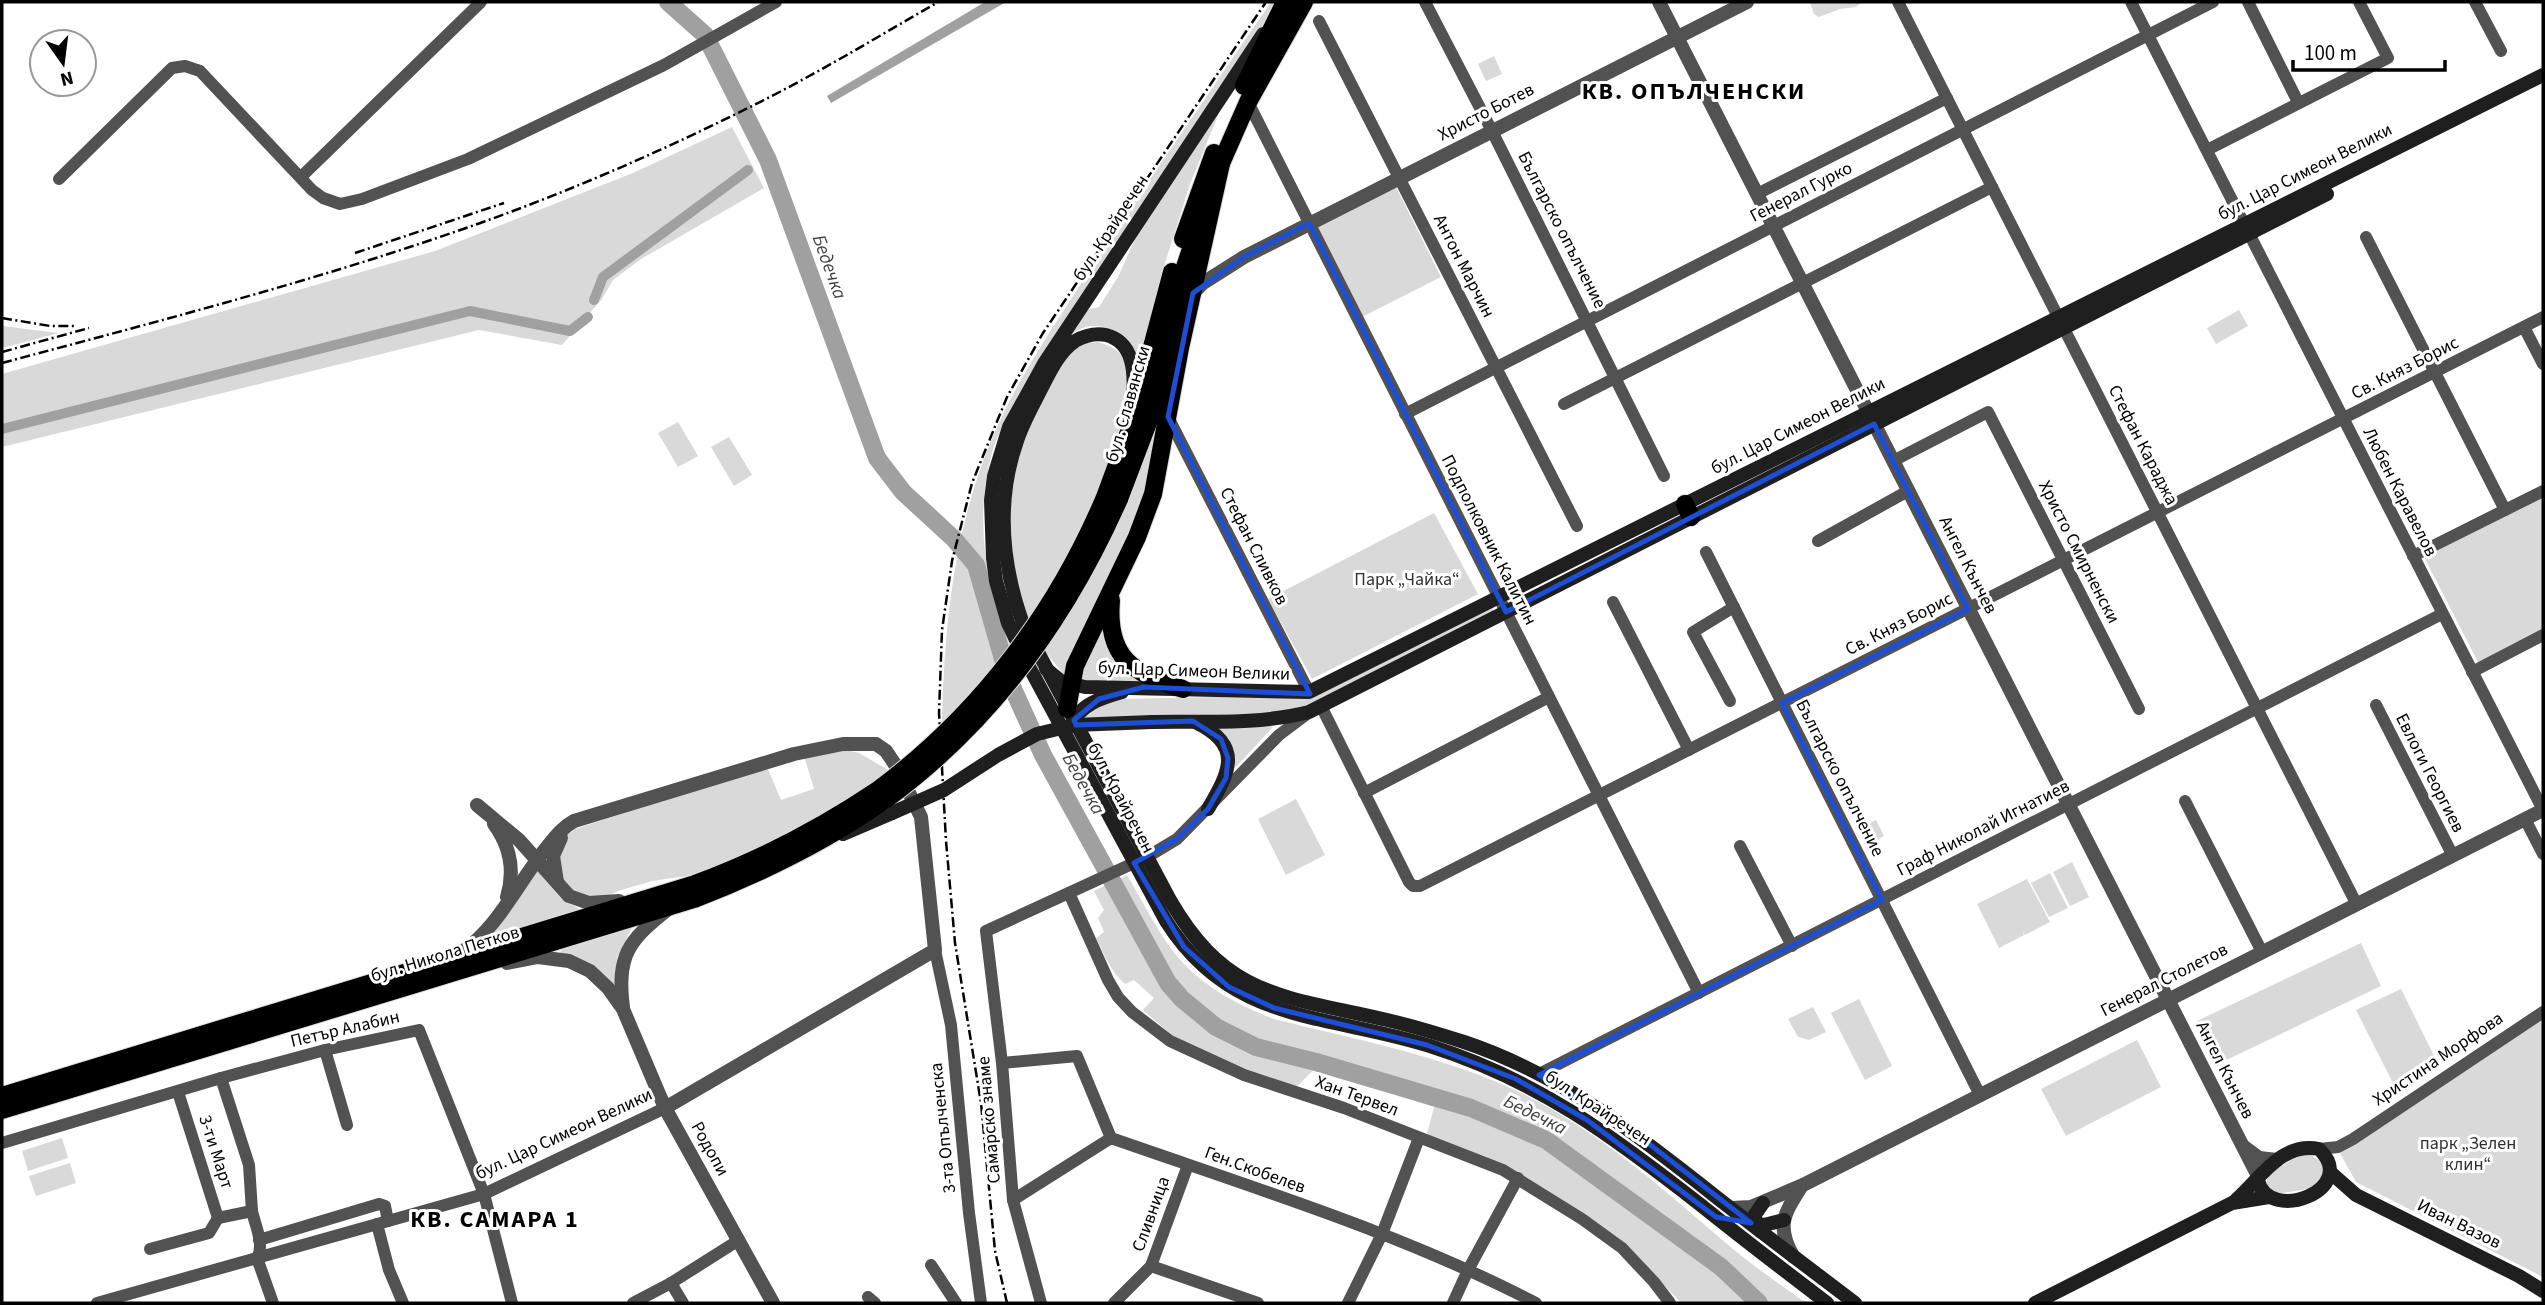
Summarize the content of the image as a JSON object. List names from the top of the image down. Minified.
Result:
{"streets":{"main road":["бул. Цар Симеон Велики","бул. Крайречен","бул. Славянски","бул. Никола Петков","Иван Вазов"],"street":["Христо Ботев","Генерал Гурко","Българско опълчение","Антон Марчин","Св. Княз Борис","Стефан Караджа","Любен Каравелов","Подполковник Калитин","Стефан Сливков","Христо Смирненски","Ангел Кънчев","Евлоги Георгиев","Граф Николай Игнатиев","Генерал Столетов","Петър Алабин","Христина Морфова","Хан Тервел","Самарско знаме","3-та Опълченска","Родопи","3-ти Март","Ген.Скобелев","Сливница"]},"crossings":[["Христо Ботев","Българско опълчение"],["Христо Ботев","Антон Марчин"],["Христо Ботев","Подполковник Калитин"],["Христо Ботев","Ангел Кънчев"],["бул. Цар Симеон Велики","бул. Крайречен"],["бул. Цар Симеон Велики","бул. Славянски"],["бул. Цар Симеон Велики","Стефан Караджа"],["бул. Цар Симеон Велики","Любен Каравелов"],["бул. Цар Симеон Велики","Подполковник Калитин"],["бул. Цар Симеон Велики","Стефан Сливков"],["бул. Цар Симеон Велики","Ангел Кънчев"],["бул. Цар Симеон Велики","бул. Никола Петков"],["бул. Цар Симеон Велики","Петър Алабин"],["бул. Цар Симеон Велики","Хан Тервел"],["бул. Цар Симеон Велики","Самарско знаме"],["бул. Цар Симеон Велики","3-та Опълченска"],["бул. Цар Симеон Велики","Родопи"],["Генерал Гурко","Българско опълчение"],["Генерал Гурко","Антон Марчин"],["Генерал Гурко","Стефан Караджа"],["Генерал Гурко","Любен Каравелов"],["Генерал Гурко","Подполковник Калитин"],["Генерал Гурко","Ангел Кънчев"],["бул. Крайречен","бул. Славянски"],["бул. Крайречен","Граф Николай Игнатиев"],["бул. Крайречен","Генерал Столетов"],["Българско опълчение","Св. Княз Борис"],["Българско опълчение","Граф Николай Игнатиев"],["Българско опълчение","Генерал Столетов"],["Св. Княз Борис","Стефан Караджа"],["Св. Княз Борис","Любен Каравелов"],["Св. Княз Борис","Подполковник Калитин"],["Св. Княз Борис","Христо Смирненски"],["Св. Княз Борис","Ангел Кънчев"],["бул. Славянски","Подполковник Калитин"],["бул. Славянски","бул. Никола Петков"],["Стефан Караджа","Граф Николай Игнатиев"],["Стефан Караджа","Генерал Столетов"],["Любен Каравелов","Граф Николай Игнатиев"],["Любен Каравелов","Генерал Столетов"],["Подполковник Калитин","Граф Николай Игнатиев"],["Христо Смирненски","Ангел Кънчев"],["Ангел Кънчев","Граф Николай Игнатиев"],["Ангел Кънчев","Генерал Столетов"],["Ангел Кънчев","Христина Морфова"],["Ангел Кънчев","Иван Вазов"],["Евлоги Георгиев","Генерал Столетов"],["бул. Никола Петков","Родопи"],["Петър Алабин","3-ти Март"],["Христина Морфова","Иван Вазов"],["Ген.Скобелев","Сливница"]],"districts":["КВ. ОПЪЛЧЕНСКИ","КВ. САМАРА 1"],"water":["Бедечка"],"parks":["Парк „Чайка“","парк „Зелен клин“"],"scale_bar":"100 m","north":"bottom"}
